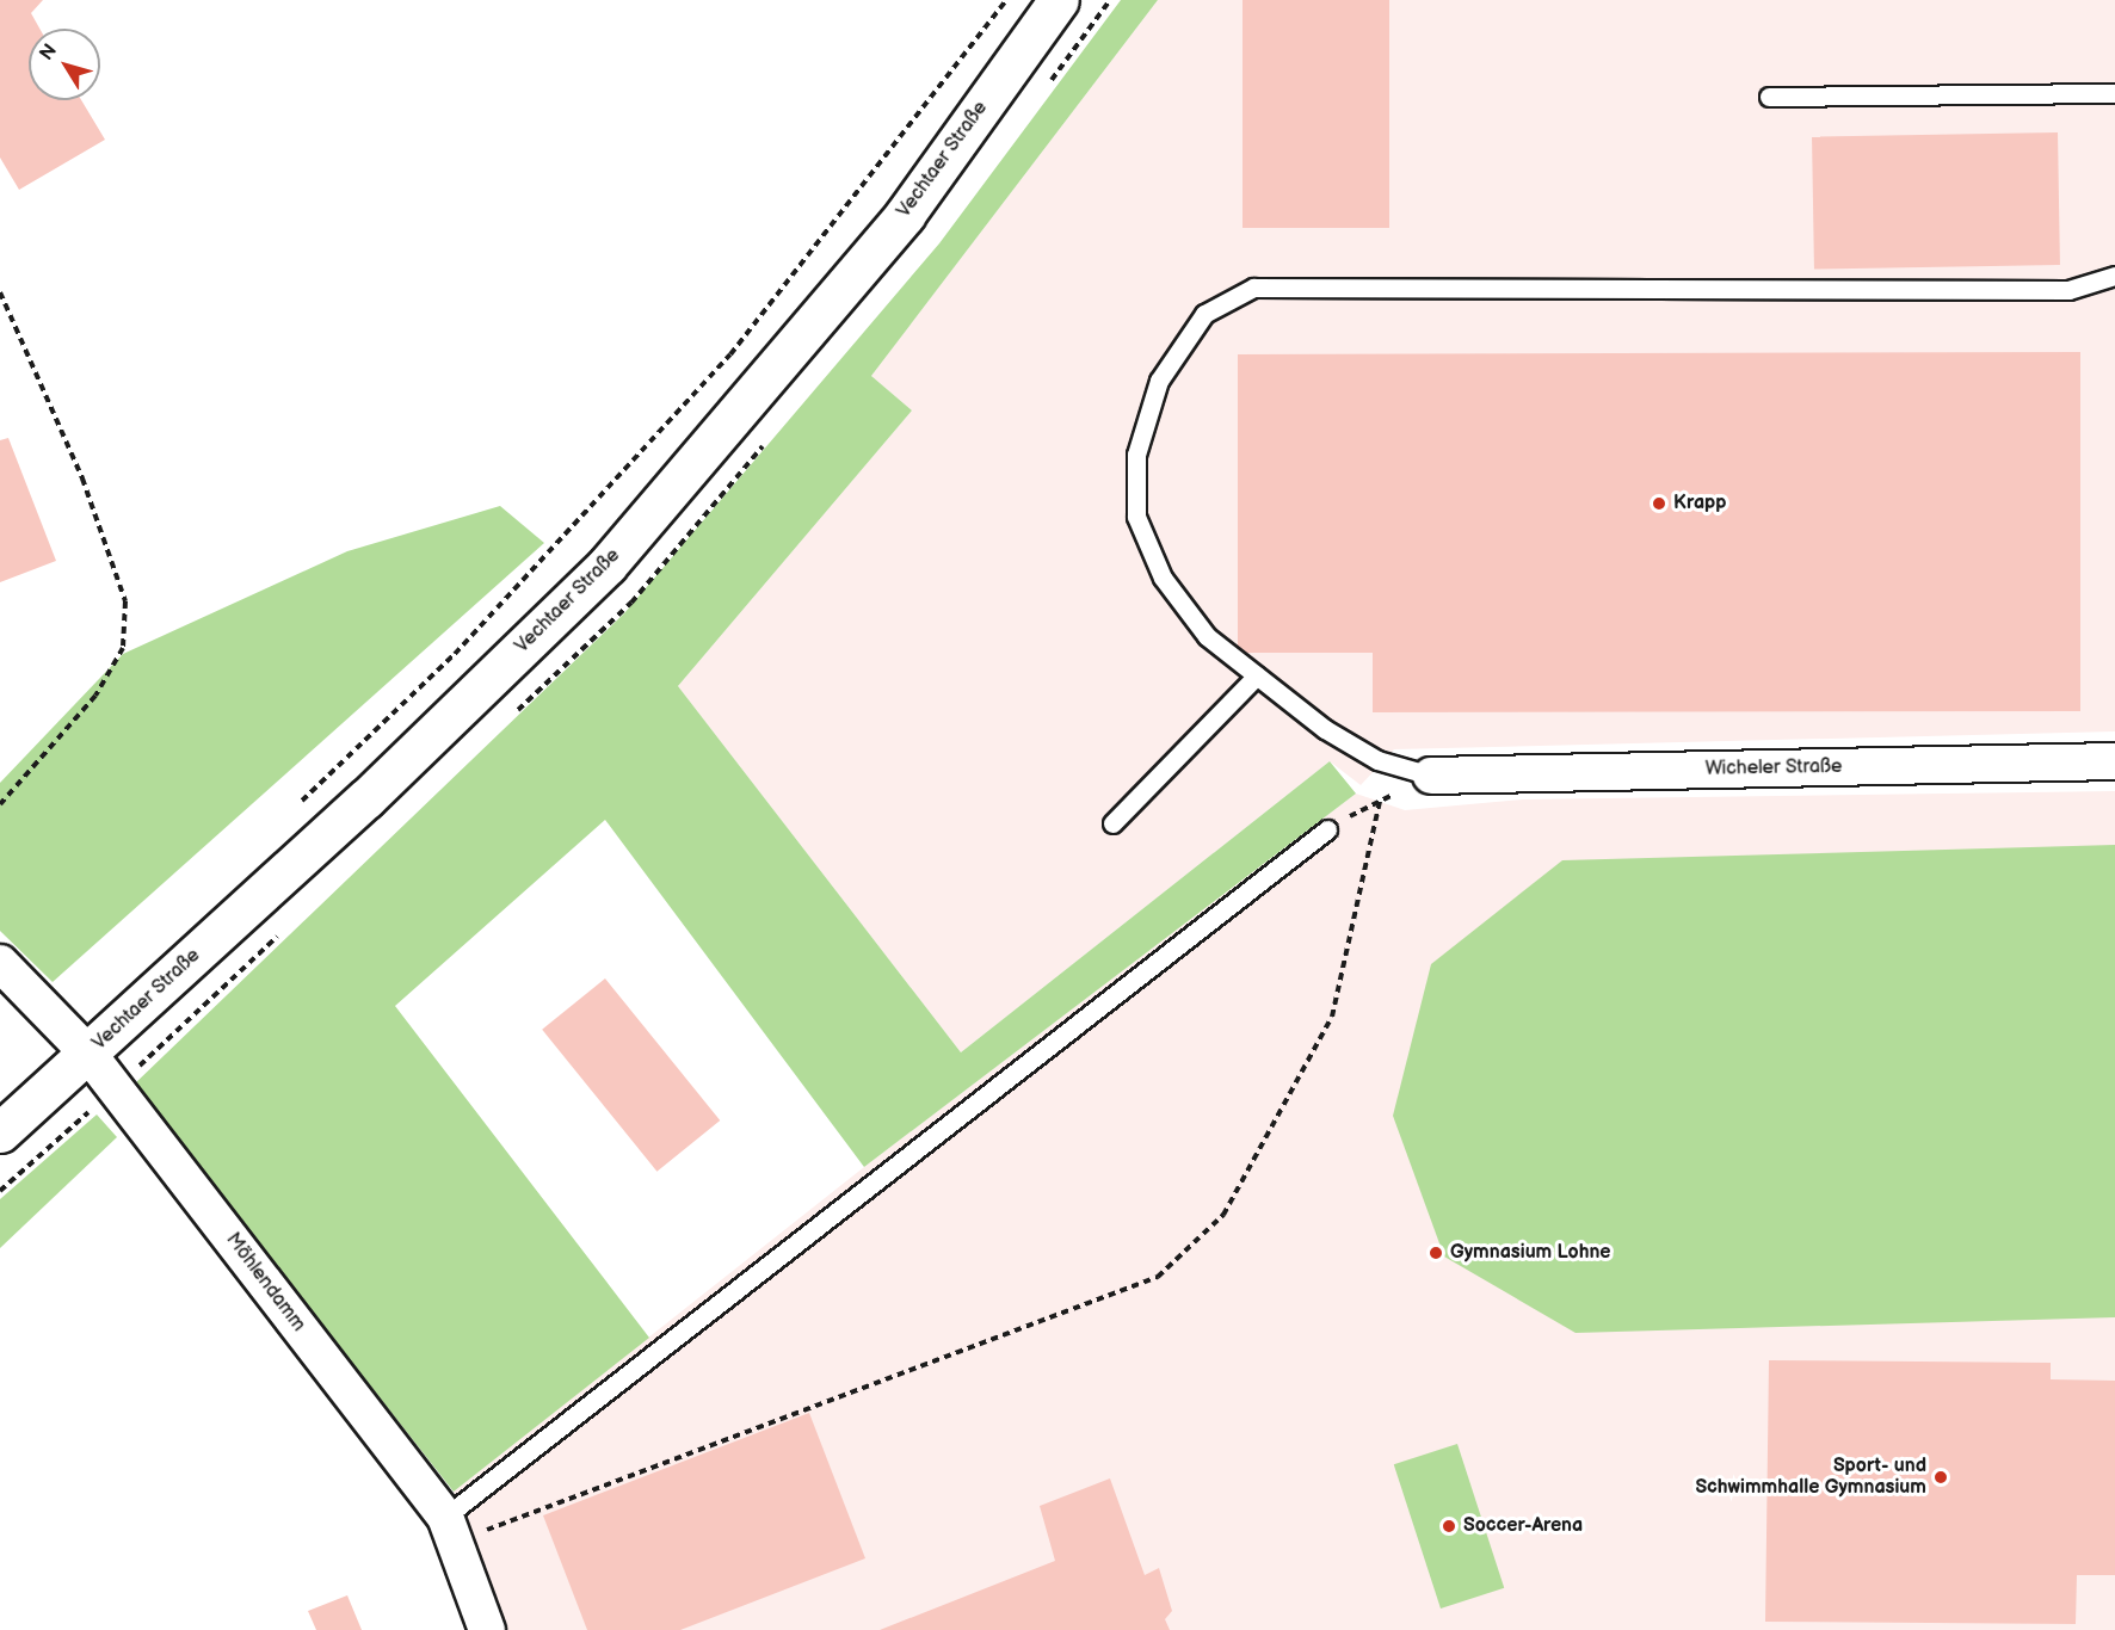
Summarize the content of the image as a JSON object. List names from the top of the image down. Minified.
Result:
{"streets":{"main road":["Vechtaer Straße"],"street":["Wicheler Straße","Möhlendamm"]},"crossings":[["Vechtaer Straße","Möhlendamm"]],"places":["Krapp","Gymnasium Lohne","Sport- und Schwimmhalle Gymnasium","Soccer-Arena"],"north":"top left"}
